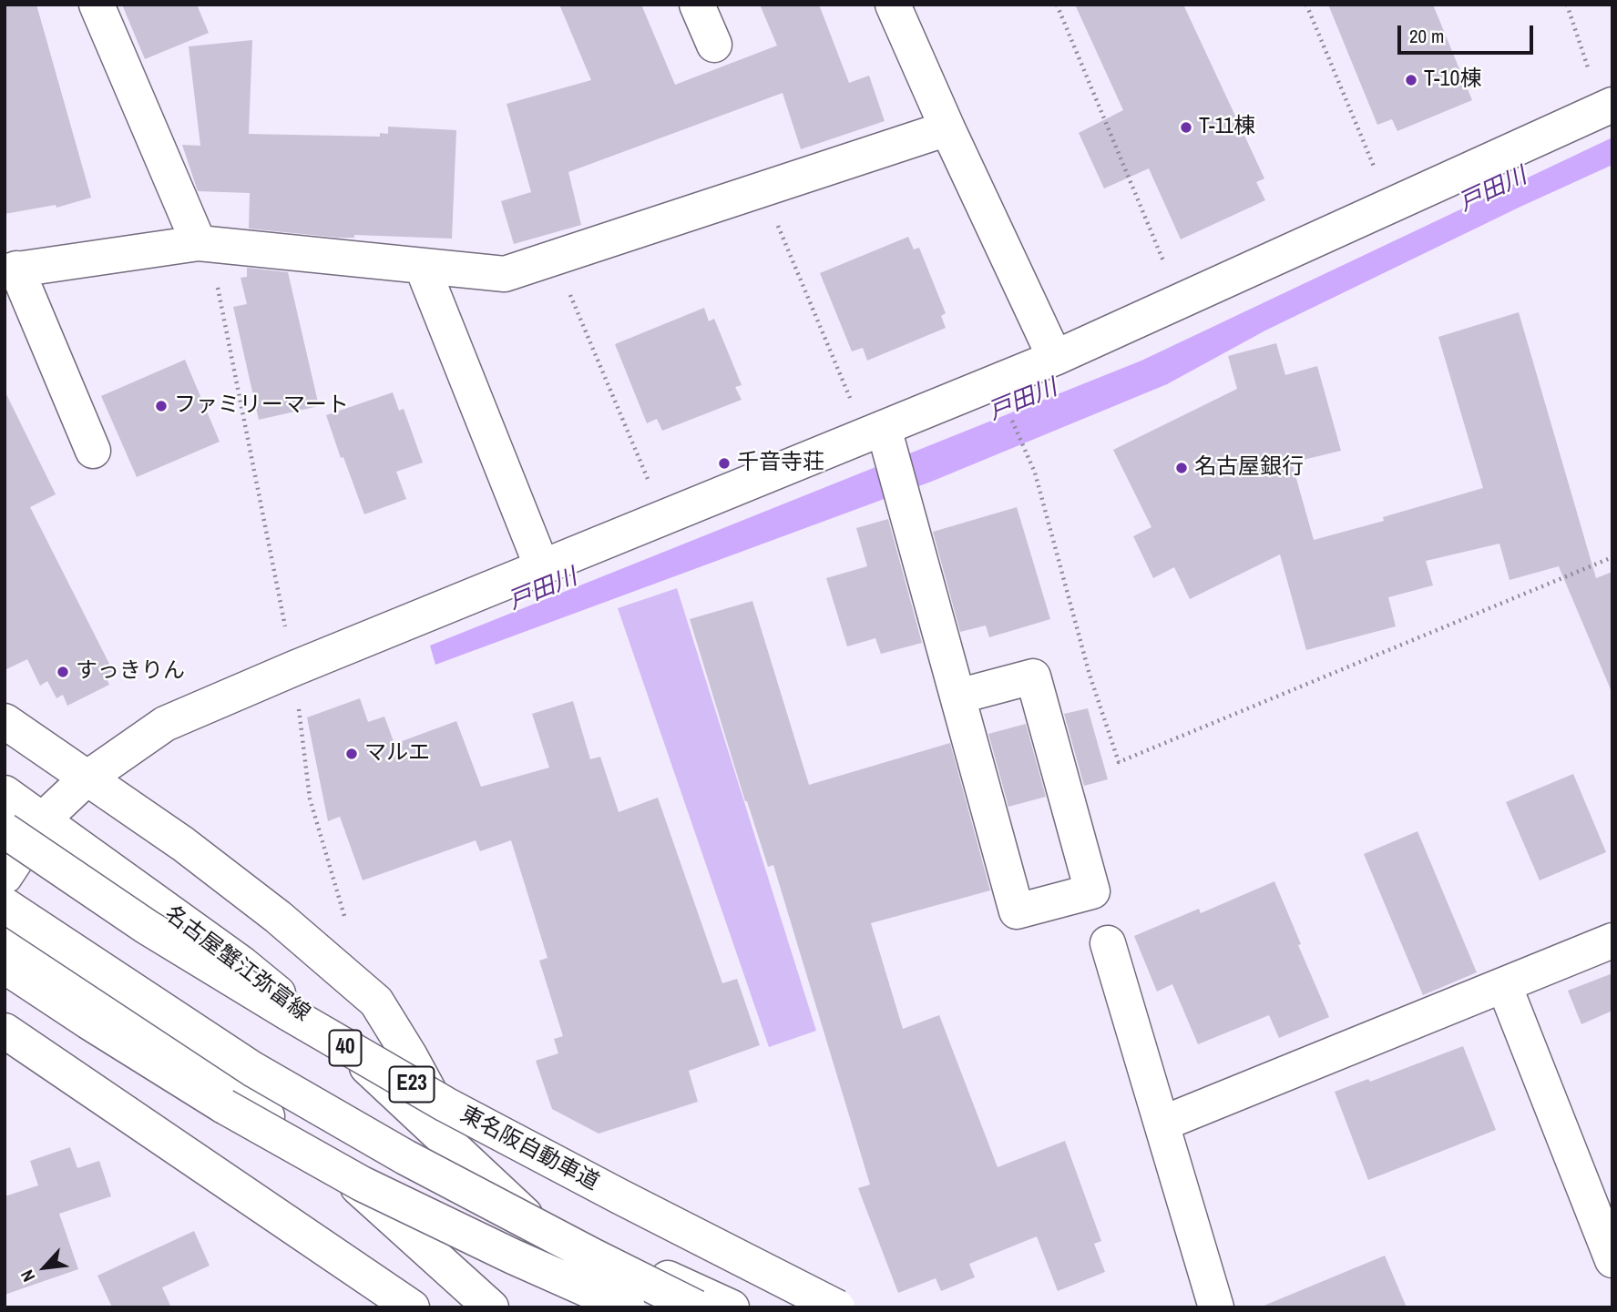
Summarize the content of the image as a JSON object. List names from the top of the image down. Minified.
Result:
{"streets":{"main road":["名古屋蟹江弥富線","40","E23","東名阪自動車道"]},"water":["戸田川"],"places":["T-10棟","T-11棟","ファミリーマート","千音寺荘","名古屋銀行","すっきりん","マルエ"],"scale_bar":"20 m","north":"bottom left"}
